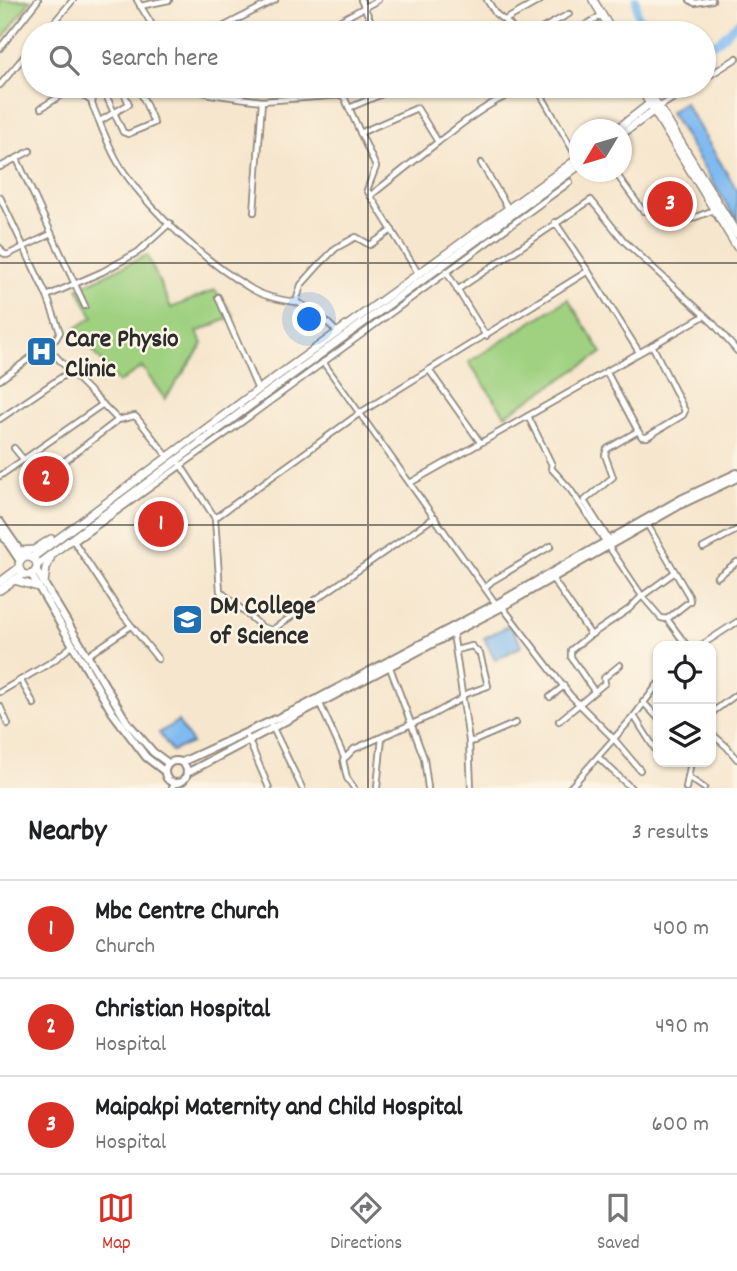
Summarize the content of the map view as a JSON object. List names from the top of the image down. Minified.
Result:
{"places":{"hospital":["Care Physio Clinic"],"school or university":["DM College of Science"]},"north":"bottom left","page":{"search":"Search here","pins":["3","2","1"],"heading":["Nearby","3 results"],"list":[{"mark":"1","name":"Mbc Centre Church","note":"Church","value":"400 m"},{"mark":"2","name":"Christian Hospital","note":"Hospital","value":"490 m"},{"mark":"3","name":"Maipakpi Maternity and Child Hospital","note":"Hospital","value":"600 m"}],"nav":["Map","Directions","Saved"]}}
